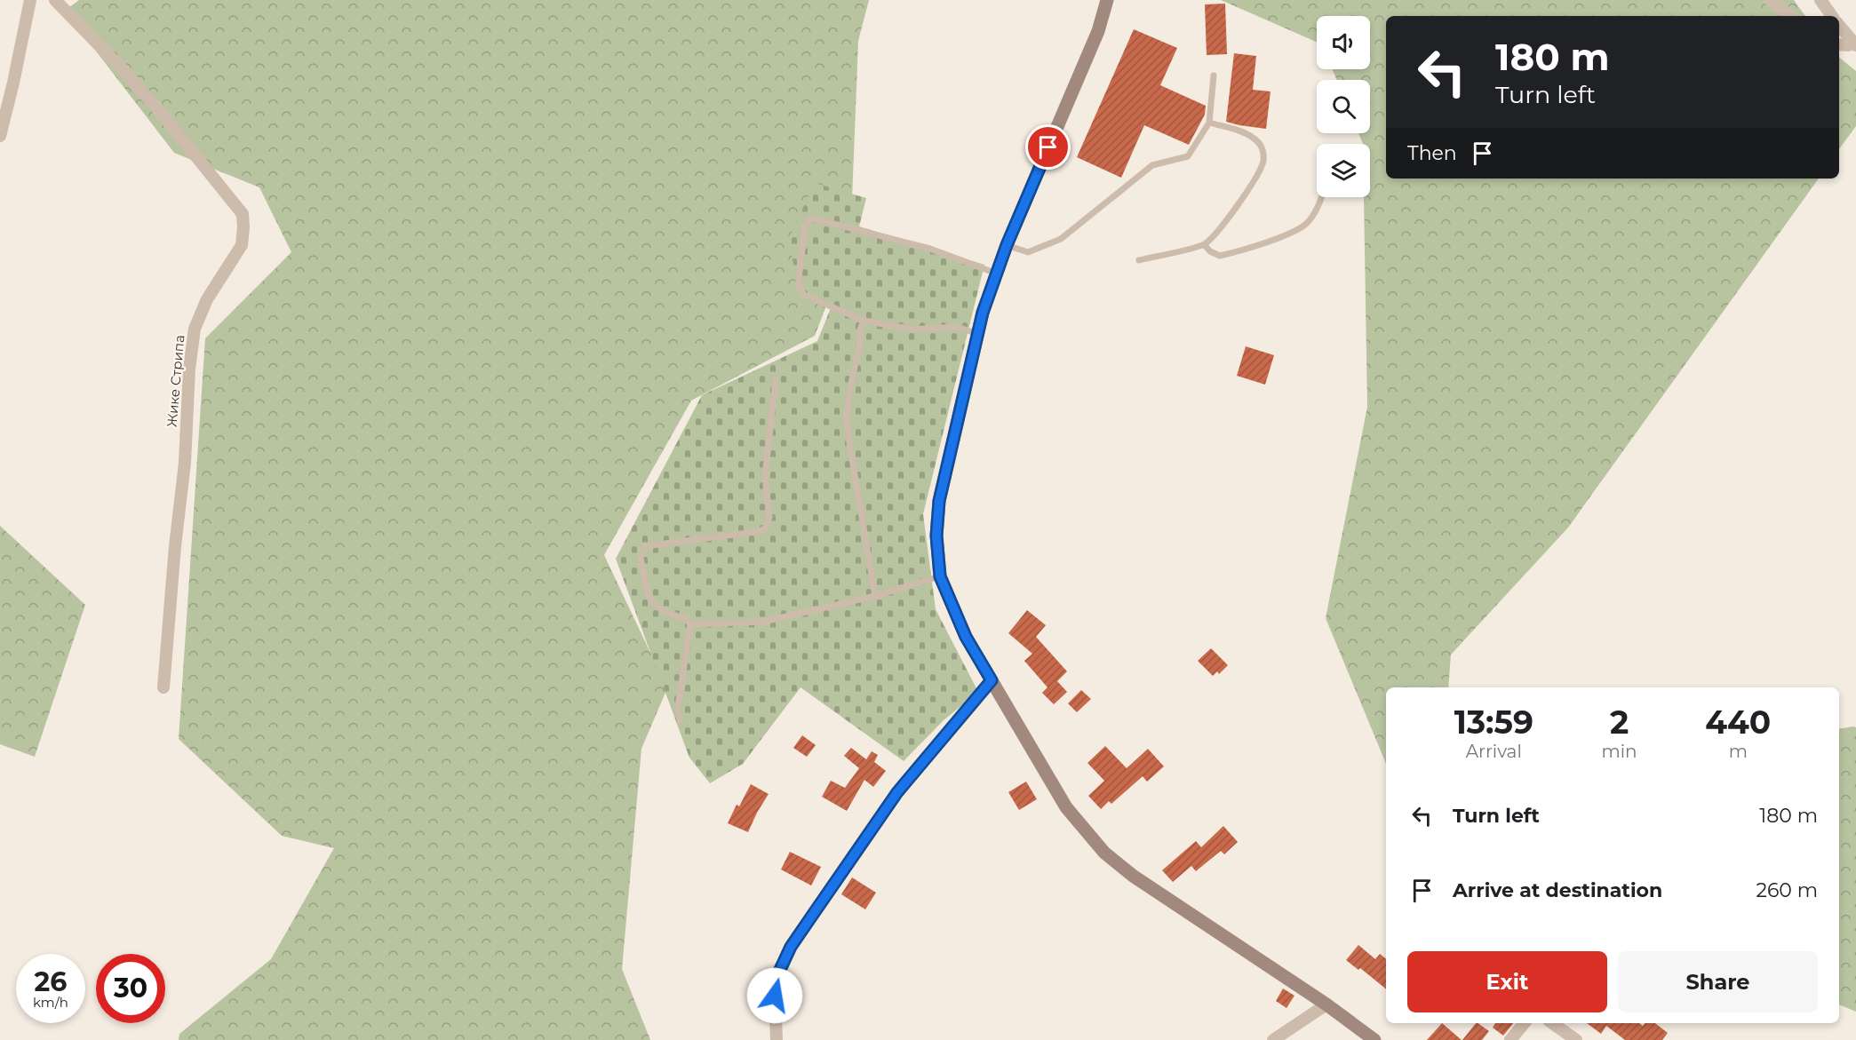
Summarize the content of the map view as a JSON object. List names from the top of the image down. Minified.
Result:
{"streets":{"street":["Жике Стрипа"]},"page":{"turn":["180 m","Turn left"],"then":"Then","eta":["13:59","Arrival","2","min","440","m"],"list":[{"name":"Turn left","value":"180 m"},{"name":"Arrive at destination","value":"260 m"}],"buttons":["Exit","Share"],"speed":"26 km/h","limit":"30"}}
